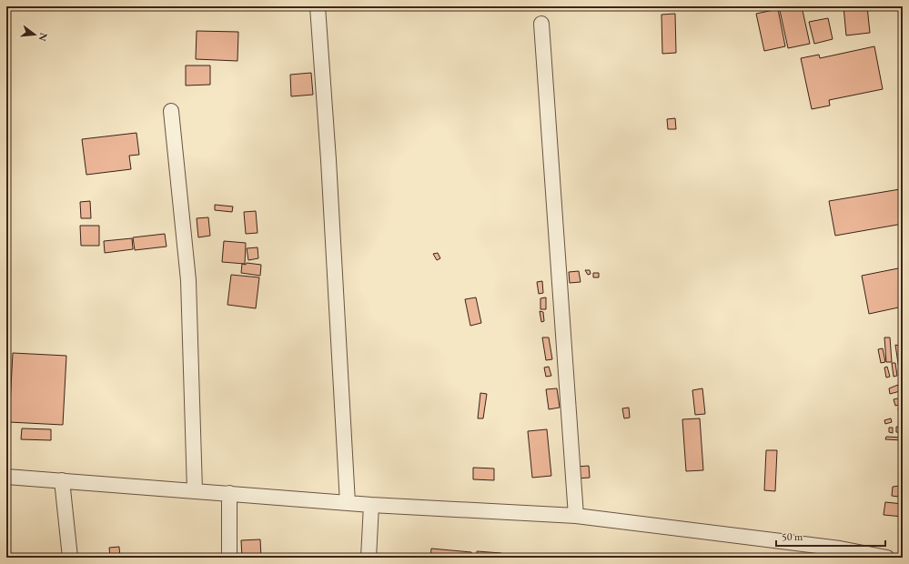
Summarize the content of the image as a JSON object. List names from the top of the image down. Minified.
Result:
{"scale_bar":"50 m","north":"right"}
